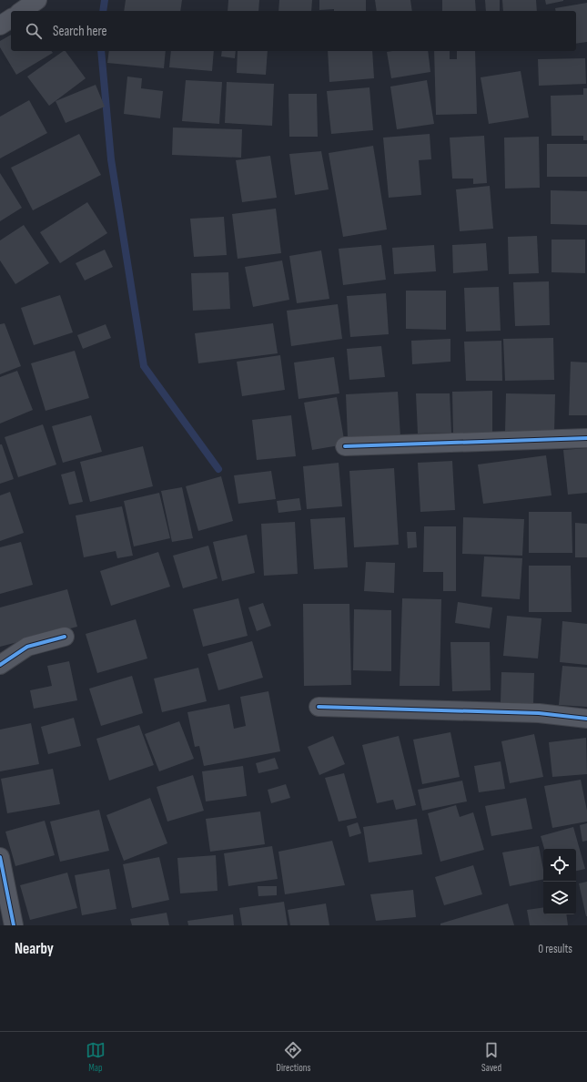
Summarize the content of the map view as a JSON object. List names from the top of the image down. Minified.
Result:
{"page":{"search":"Search here","heading":["Nearby","0 results"],"nav":["Map","Directions","Saved"]}}
